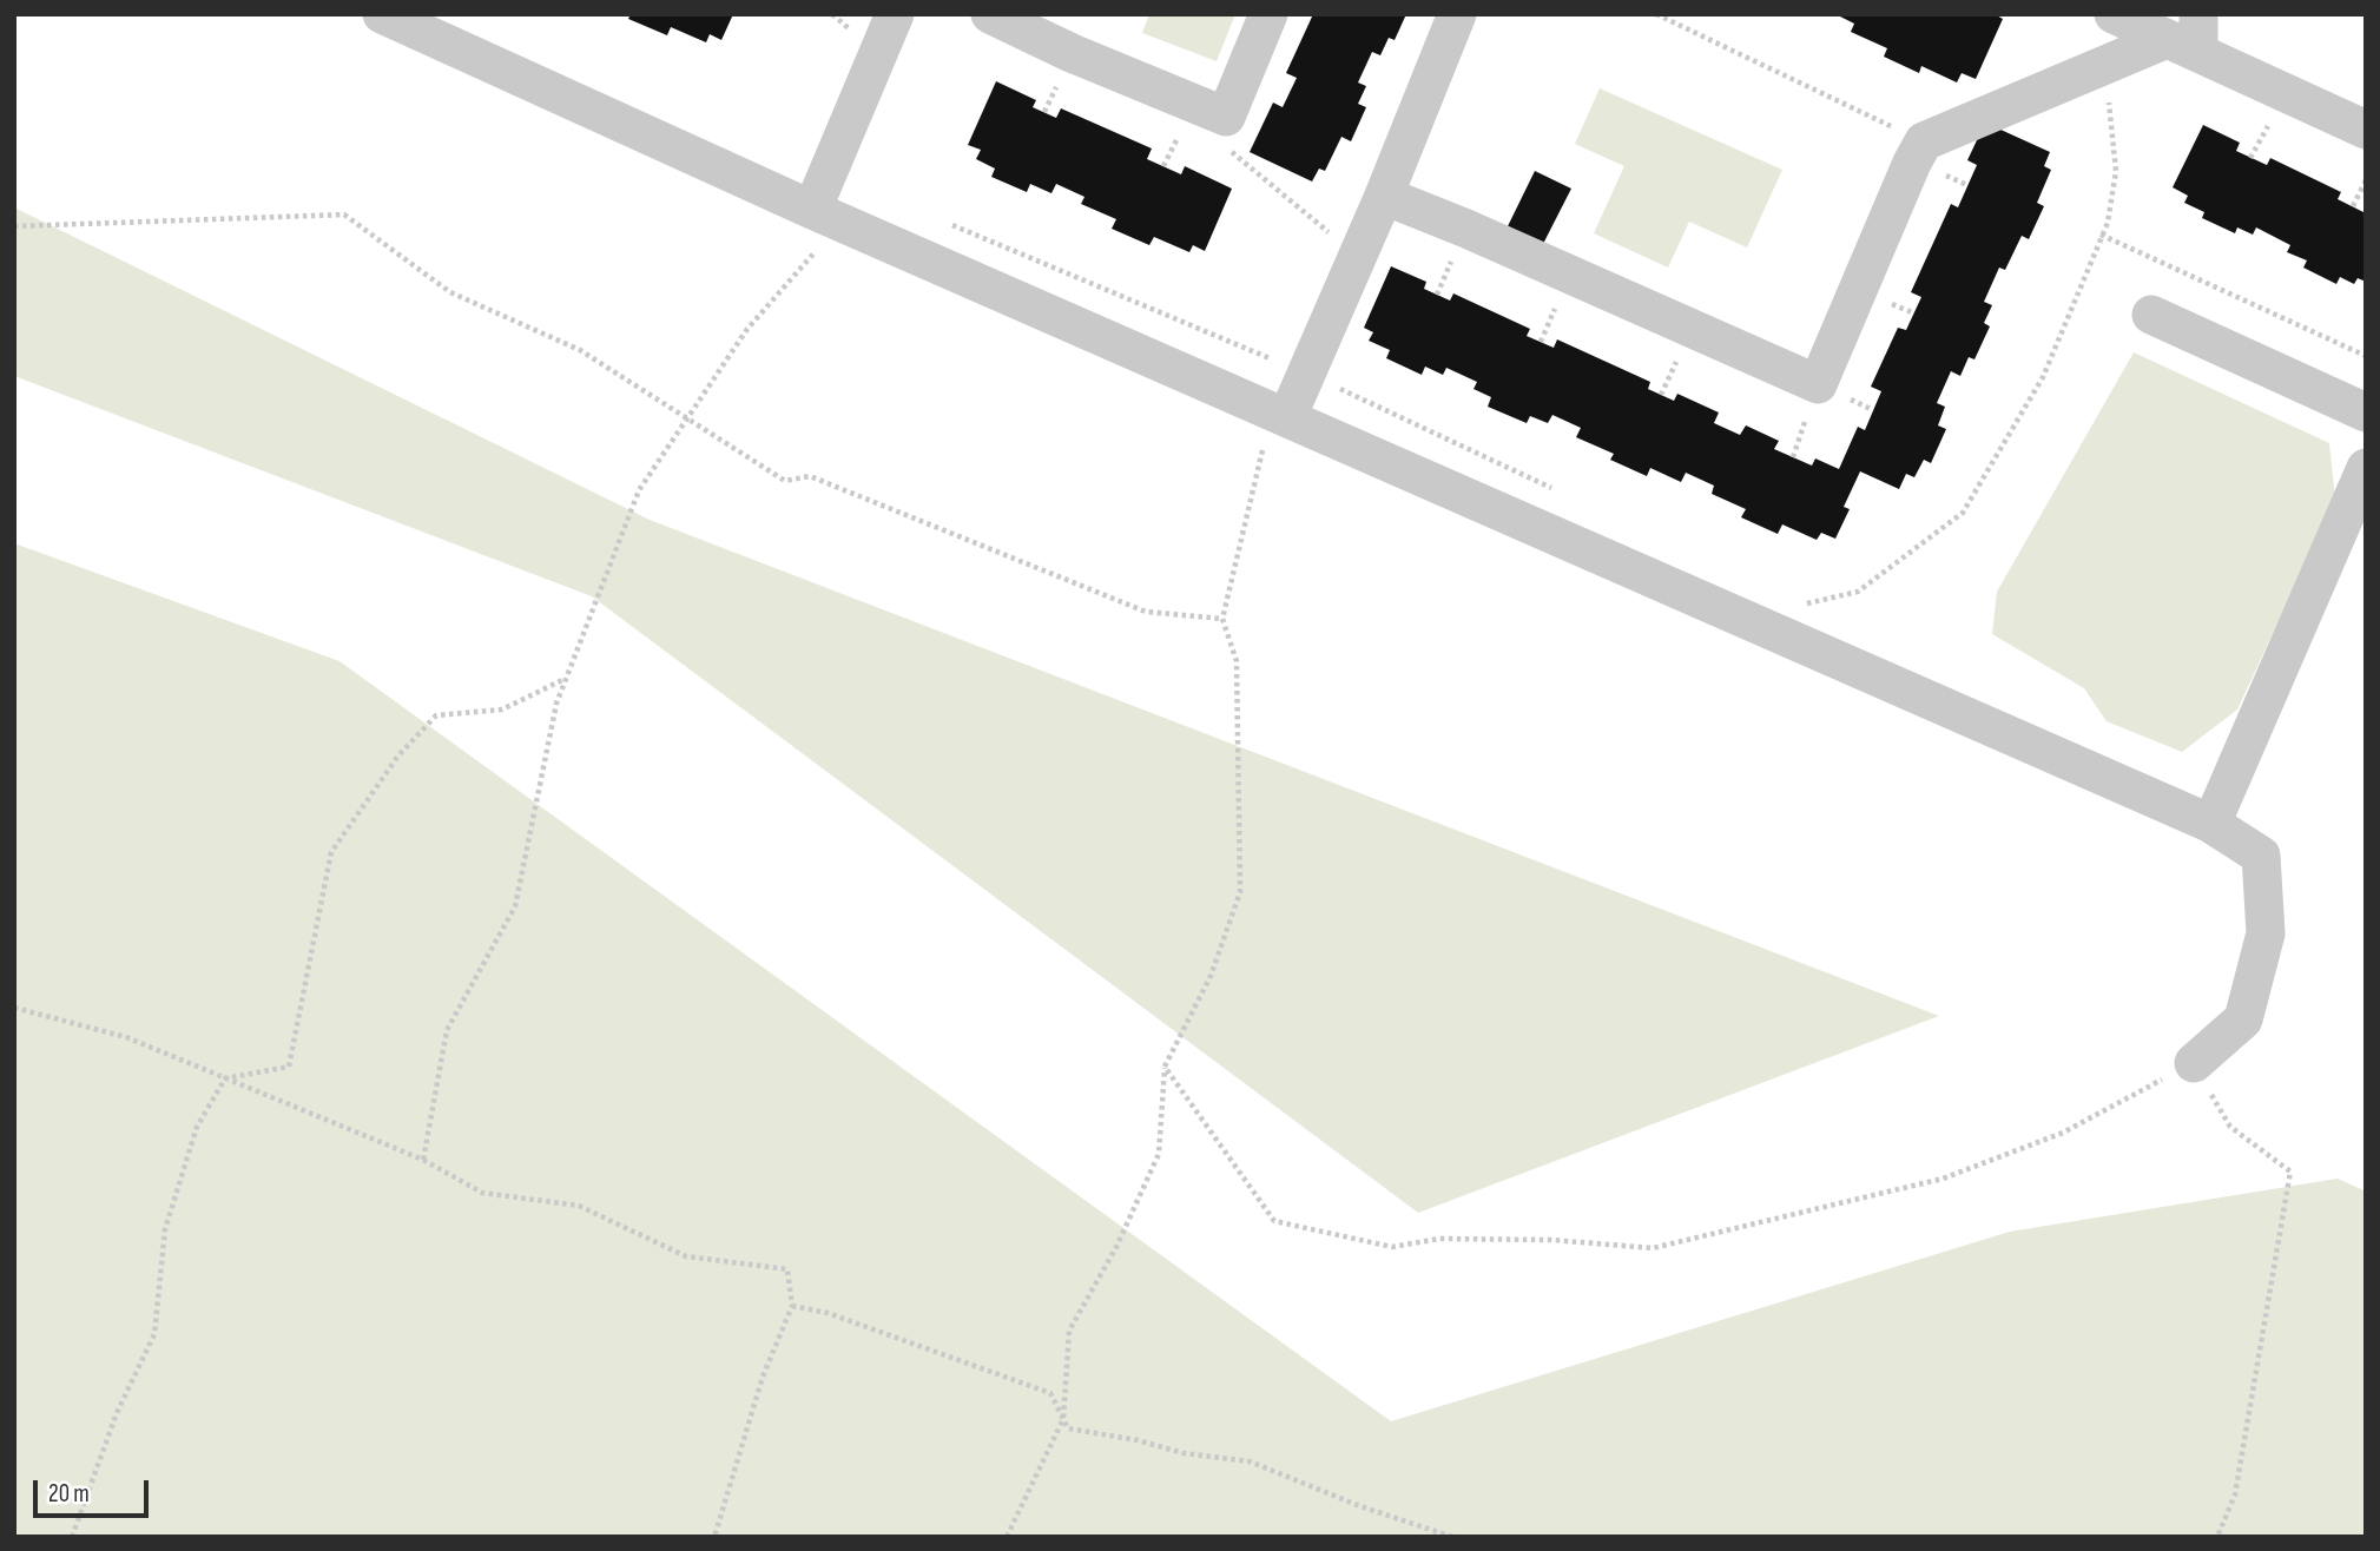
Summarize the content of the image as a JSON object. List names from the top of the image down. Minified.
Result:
{"scale_bar":"20 m"}
